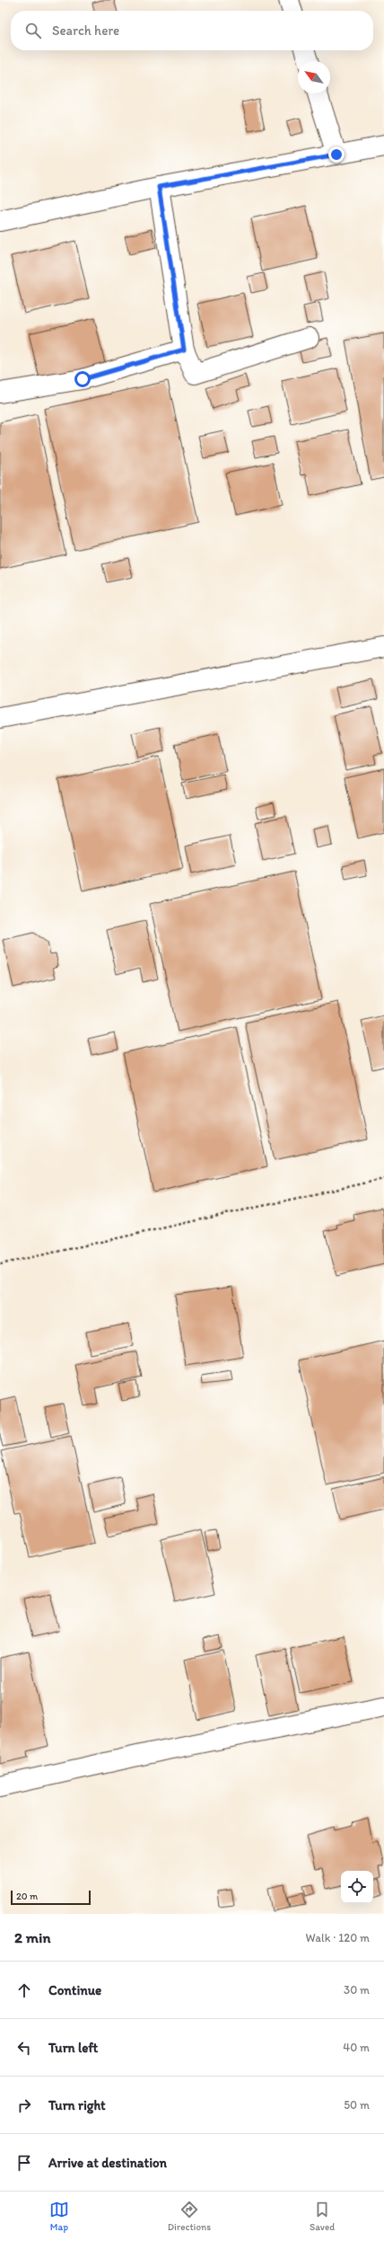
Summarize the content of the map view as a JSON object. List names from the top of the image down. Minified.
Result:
{"scale_bar":"20 m","north":"top left","page":{"search":"Search here","scale":"20 m","heading":["2 min","Walk · 120 m"],"list":[["Continue","30 m"],["Turn left","40 m"],["Turn right","50 m"],"Arrive at destination"],"nav":["Map","Directions","Saved"]}}
